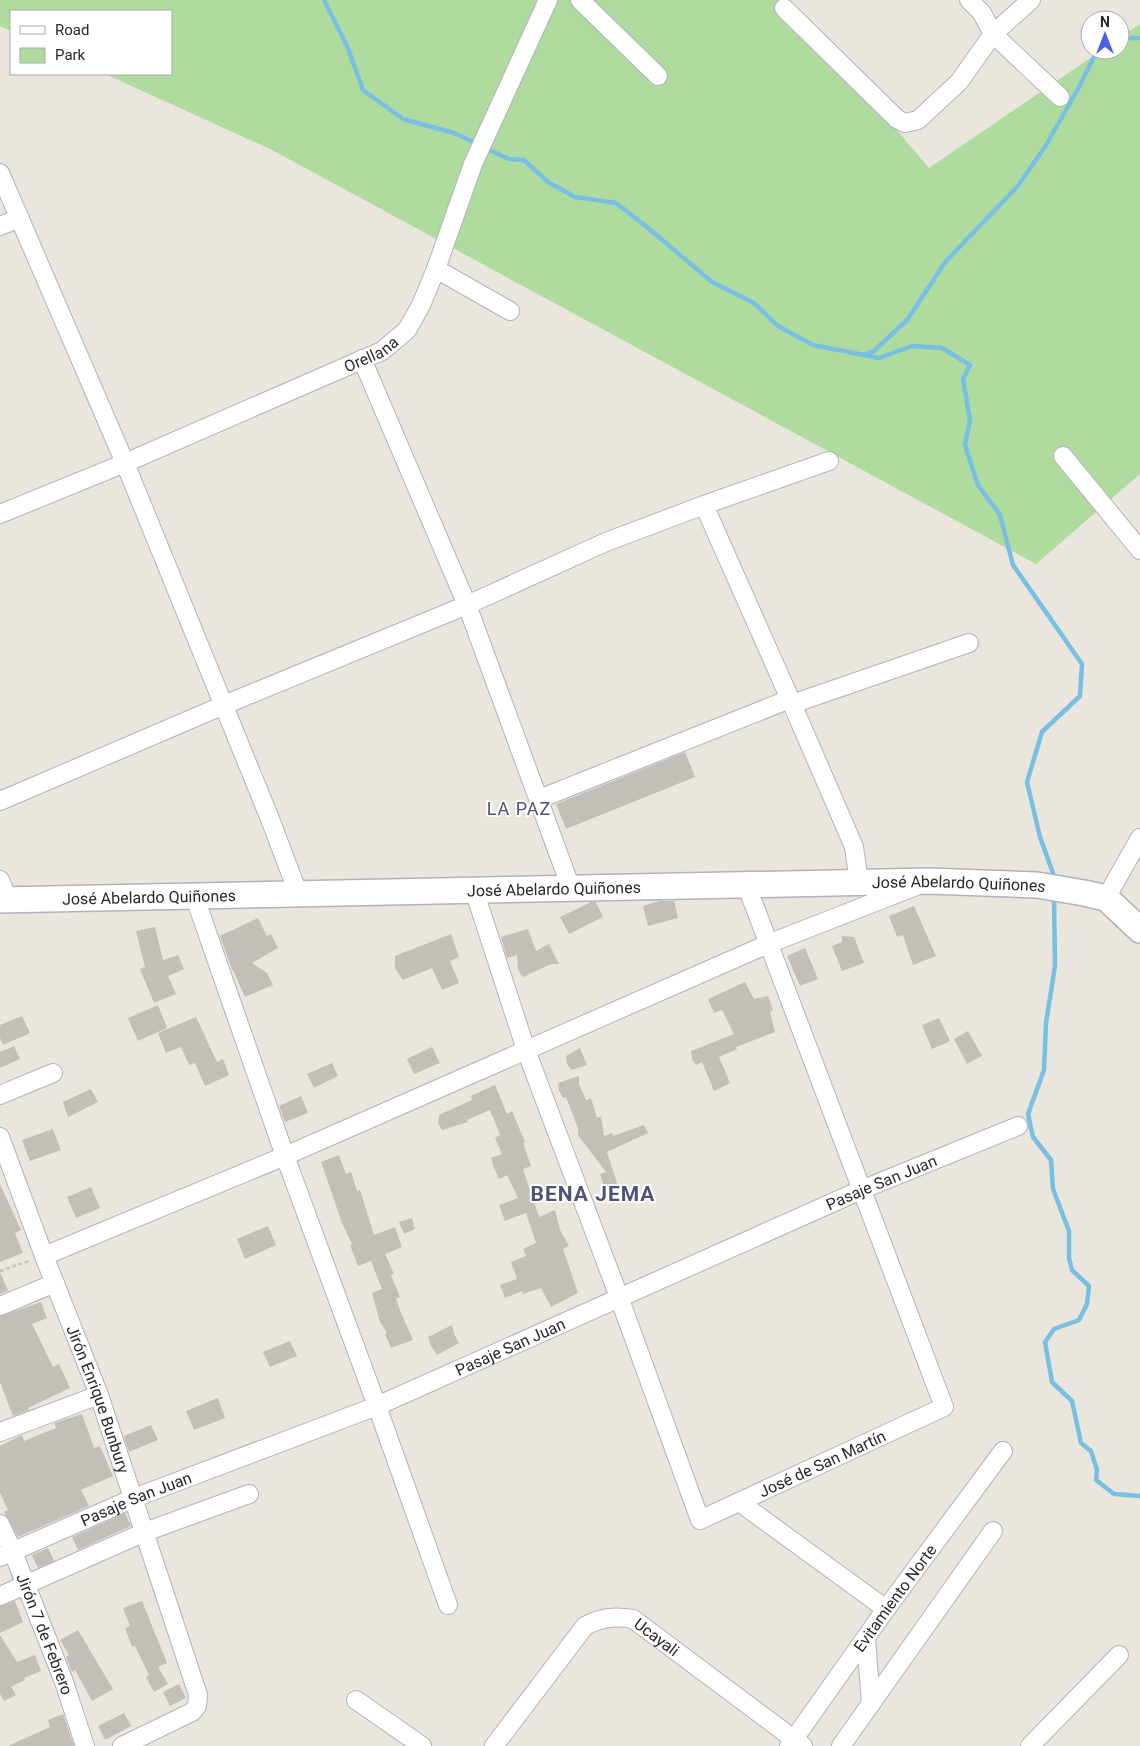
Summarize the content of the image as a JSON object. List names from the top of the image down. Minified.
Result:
{"streets":{"street":["Orellana","José Abelardo Quiñones","Pasaje San Juan","Jirón Enrique Bunbury","José de San Martín","Evitamiento Norte","Jirón 7 de Febrero","Ucayali"]},"crossings":[["Pasaje San Juan","Jirón Enrique Bunbury"],["Pasaje San Juan","José de San Martín"],["Pasaje San Juan","Jirón 7 de Febrero"],["Evitamiento Norte","Ucayali"]],"districts":["LA PAZ","BENA JEMA"],"legend":["Road","Park"],"north":"top"}
